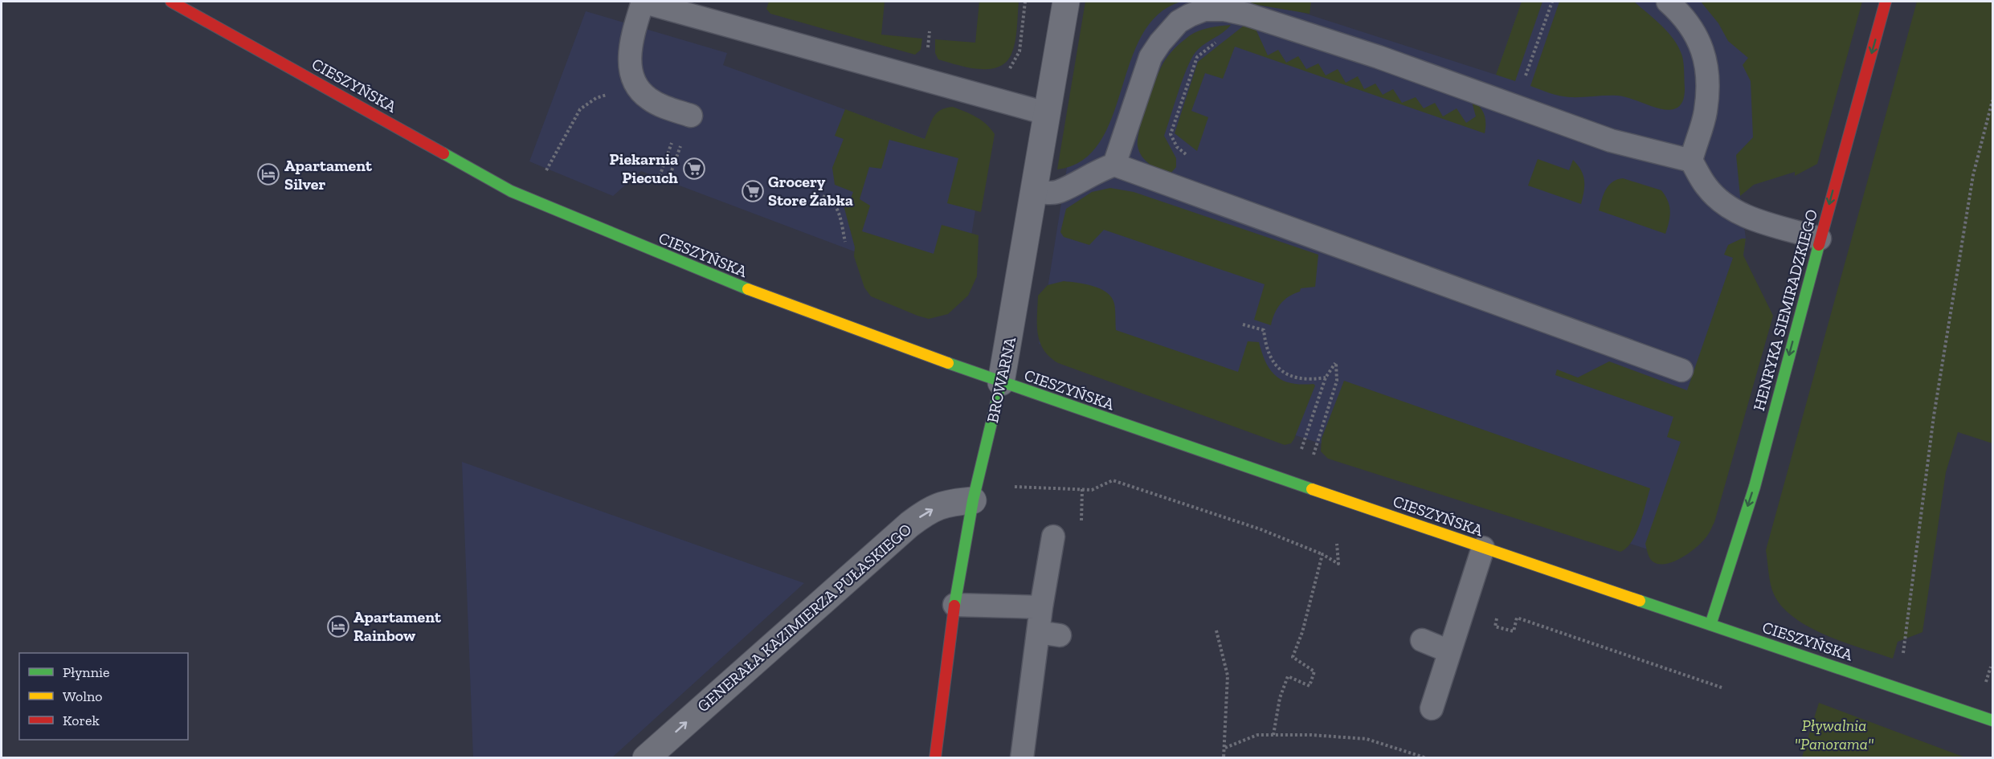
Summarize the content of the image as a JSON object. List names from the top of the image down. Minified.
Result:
{"streets":{"street":["CIESZYŃSKA","HENRYKA SIEMIRADZKIEGO","BROWARNA","GENERAŁA KAZIMIERZA PUŁASKIEGO"]},"crossings":[["CIESZYŃSKA","HENRYKA SIEMIRADZKIEGO"],["CIESZYŃSKA","BROWARNA"],["BROWARNA","GENERAŁA KAZIMIERZA PUŁASKIEGO"]],"one_way":["HENRYKA SIEMIRADZKIEGO","GENERAŁA KAZIMIERZA PUŁASKIEGO"],"parks":["Pływalnia \"Panorama\""],"places":{"supermarket":["Piekarnia Piecuch","Grocery Store Żabka"],"hotel":["Apartament Silver","Apartament Rainbow"]},"legend":["Płynnie","Wolno","Korek"]}
